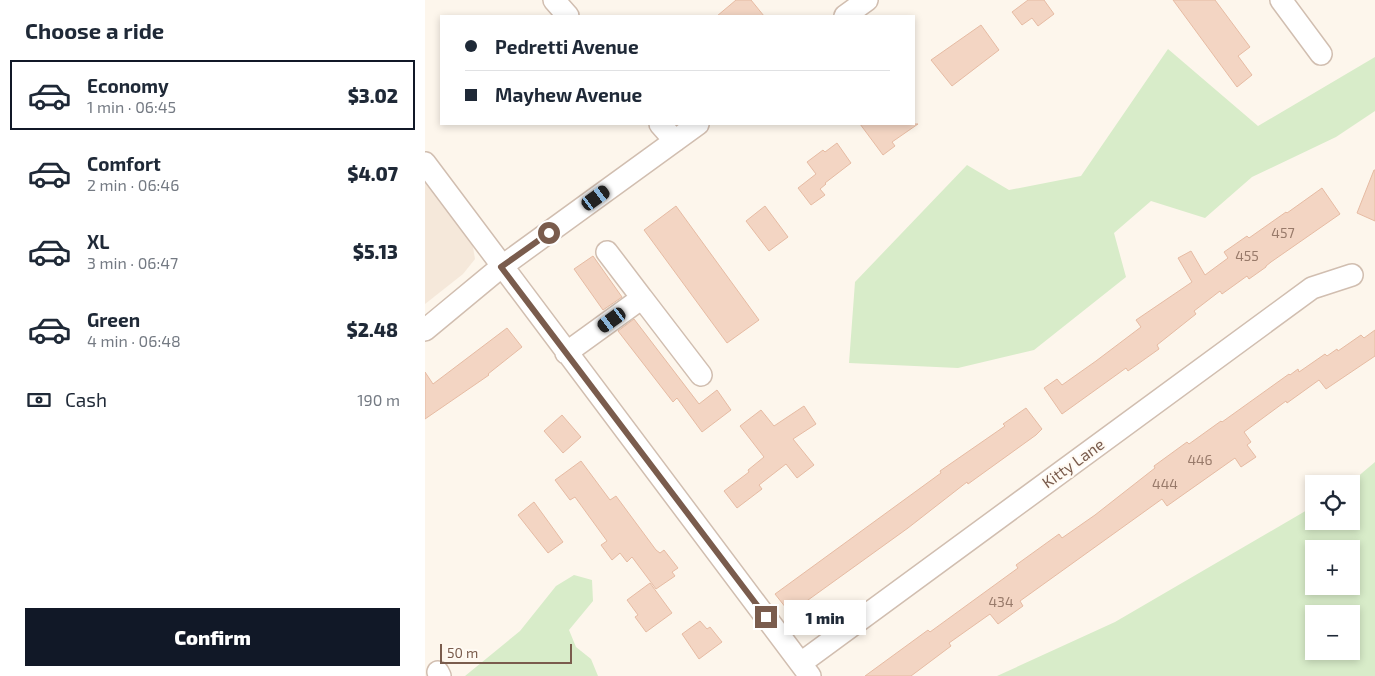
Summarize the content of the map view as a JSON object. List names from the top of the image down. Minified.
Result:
{"streets":{"street":["Kitty Lane"]},"house_numbers":["457","455","446","444","434"],"scale_bar":"50 m","page":{"heading":"Choose a ride","banner":["Pedretti Avenue","Mayhew Avenue"],"list":[{"name":"Economy","note":"1 min · 06:45","value":"$3.02"},{"name":"Comfort","note":"2 min · 06:46","value":"$4.07"},{"name":"XL","note":"3 min · 06:47","value":"$5.13"},{"name":"Green","note":"4 min · 06:48","value":"$2.48"}],"pay":["Cash","190 m"],"map_buttons":["+","−"],"buttons":"Confirm","bubble":"1 min","scale":"50 m"}}
